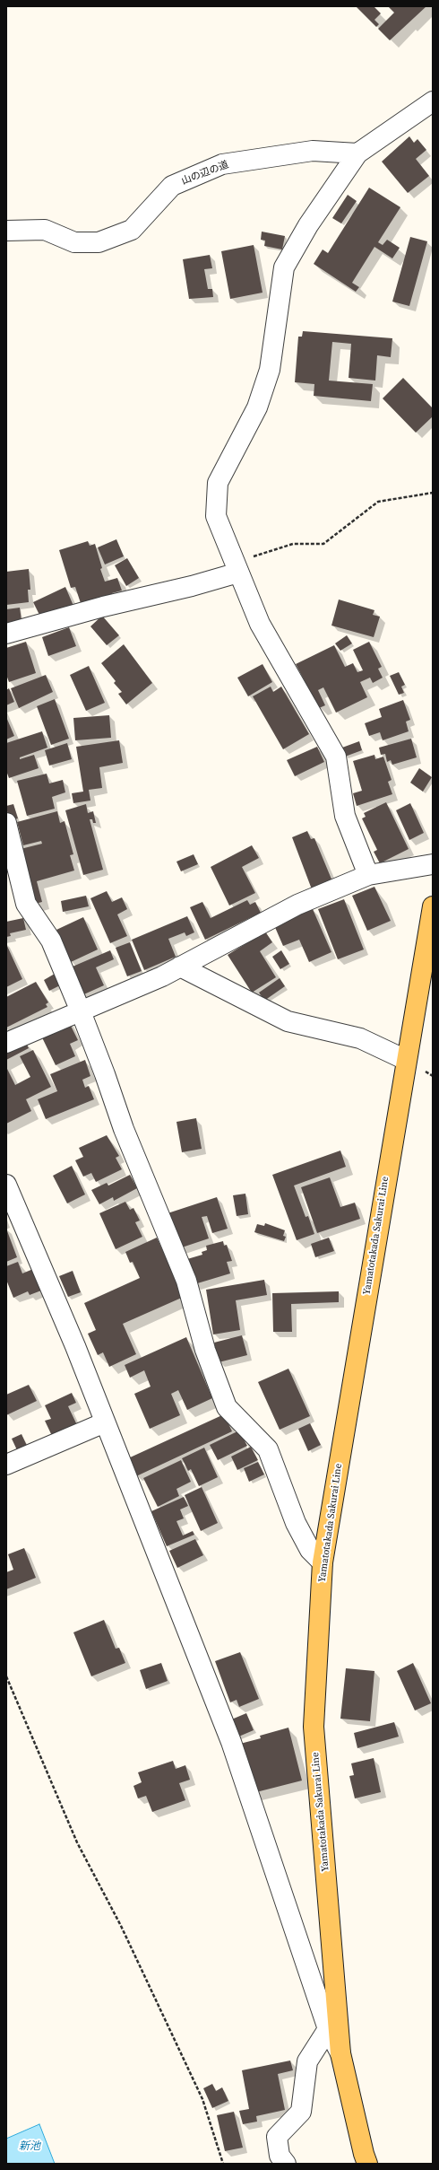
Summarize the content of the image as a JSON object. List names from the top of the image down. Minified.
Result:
{"streets":{"main road":["Yamatotakada Sakurai Line"],"street":["山の辺の道"]},"water":["新池"]}
